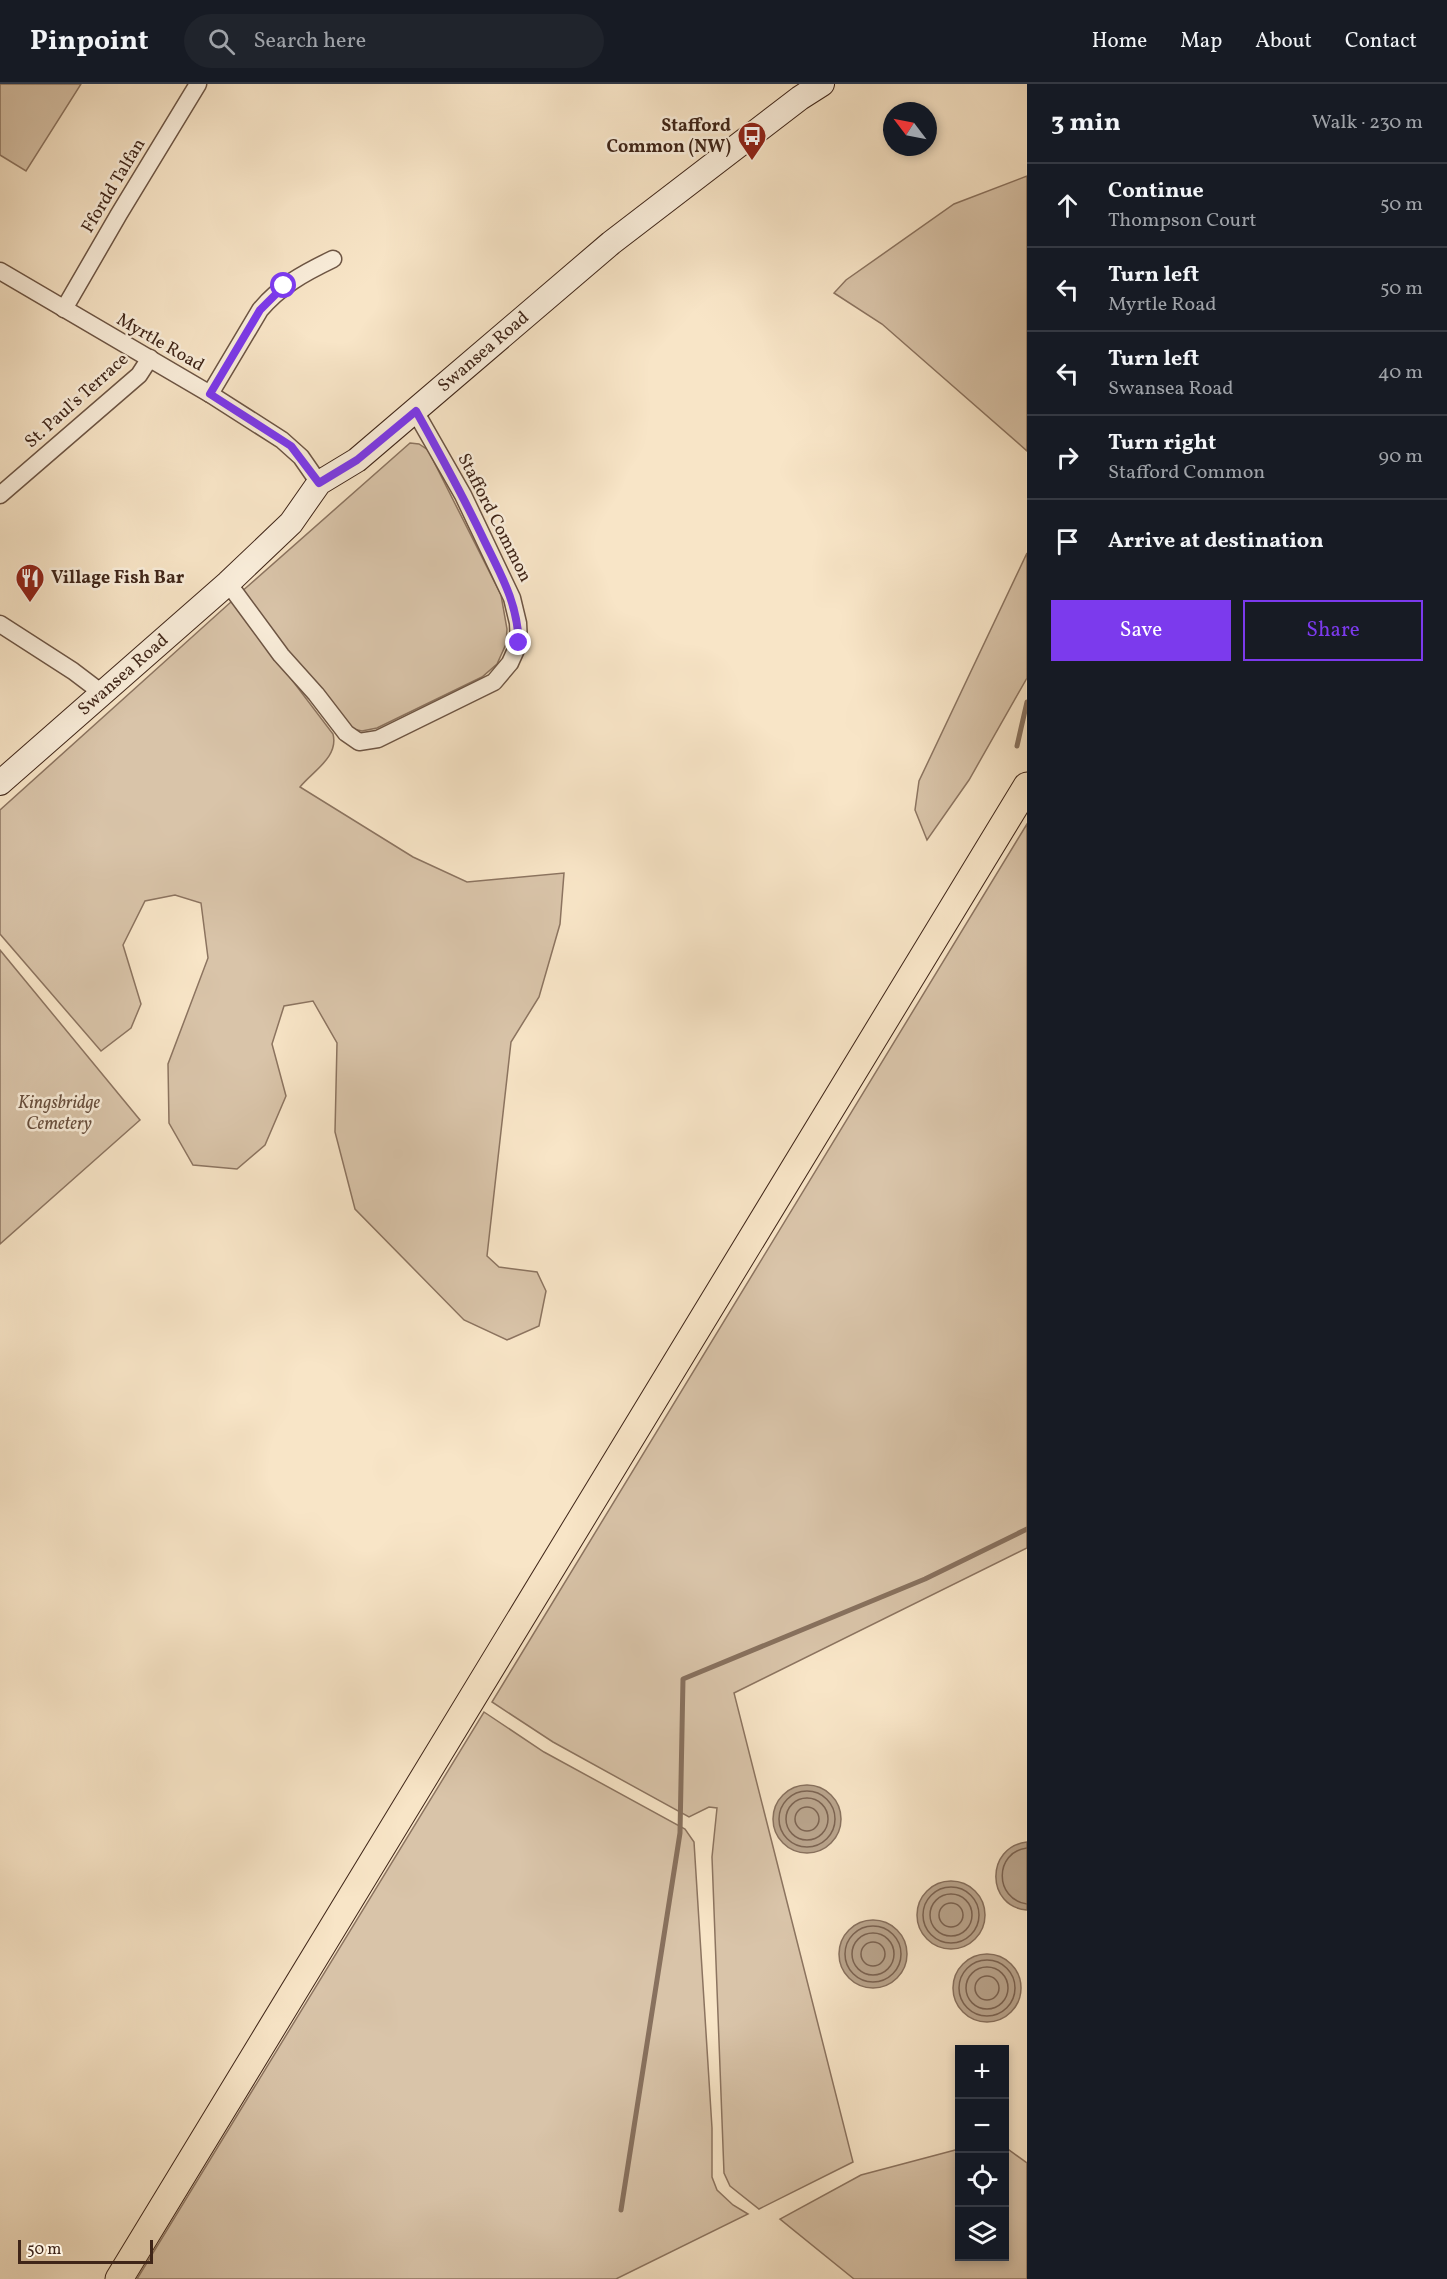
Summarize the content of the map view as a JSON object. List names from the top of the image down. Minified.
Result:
{"streets":{"main road":["Swansea Road"],"street":["Ffordd Talfan","Myrtle Road","St. Paul's Terrace","Stafford Common"]},"crossings":[["Ffordd Talfan","Myrtle Road"],["Myrtle Road","Swansea Road"],["Myrtle Road","St. Paul's Terrace"],["Swansea Road","Stafford Common"]],"parks":["Kingsbridge Cemetery"],"places":{"bus stop":["Stafford Common (NW)"],"restaurant":["Village Fish Bar"]},"scale_bar":"50 m","north":"top left","page":{"header":"Pinpoint","search":"Search here","nav":["Home","Map","About","Contact"],"heading":["3 min","Walk · 230 m"],"list":[["Continue","Thompson Court","50 m"],["Turn left","Myrtle Road","50 m"],["Turn left","Swansea Road","40 m"],["Turn right","Stafford Common","90 m"],"Arrive at destination"],"buttons":["Save","Share"],"map_buttons":["+","−"],"scale":"50 m"}}
